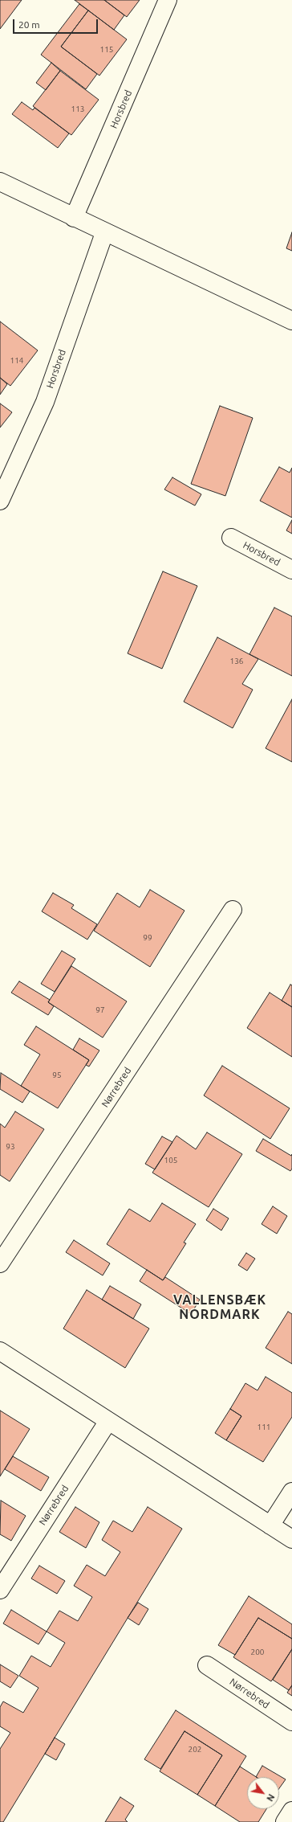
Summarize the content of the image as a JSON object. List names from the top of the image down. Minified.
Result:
{"streets":{"street":["Horsbred","Nørrebred"]},"districts":["VALLENSBÆK NORDMARK"],"house_numbers":["115","113","114","136","99","97","95","93","105","111","200","202"],"scale_bar":"20 m","north":"bottom right"}
